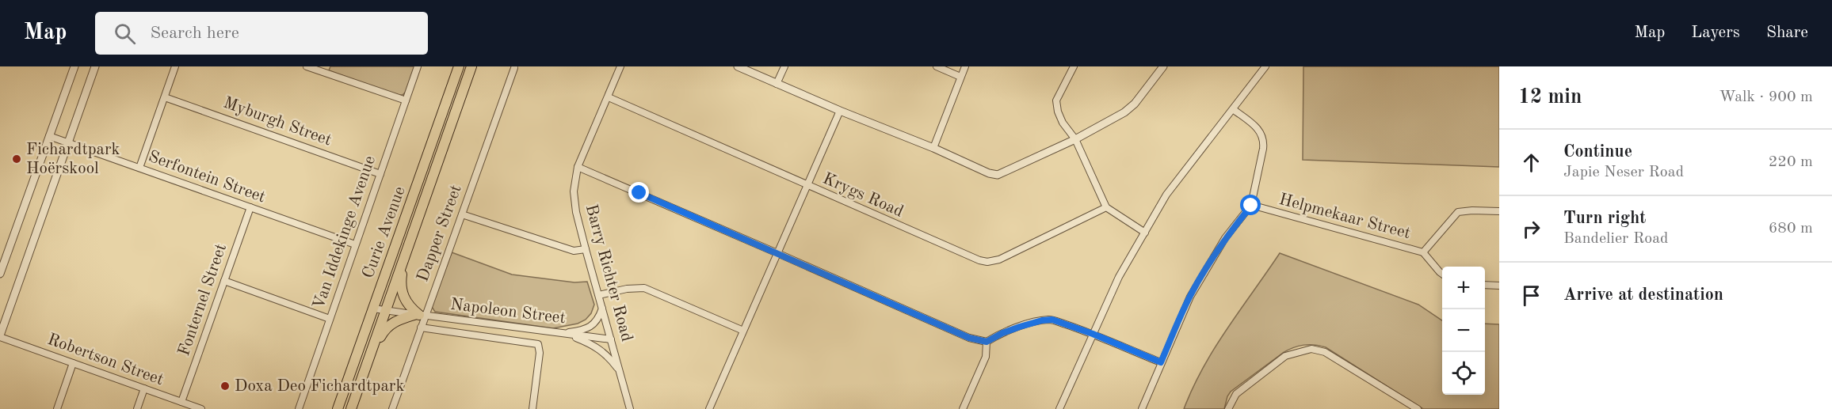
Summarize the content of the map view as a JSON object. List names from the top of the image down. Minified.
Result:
{"streets":{"main road":["Curie Avenue"],"street":["Myburgh Street","Serfontein Street","Krygs Road","Helpmekaar Street","Van Iddekinge Avenue","Dapper Street","Barry Richter Road","Fonternel Street","Napoleon Street","Robertson Street"]},"crossings":[["Myburgh Street","Van Iddekinge Avenue"],["Serfontein Street","Van Iddekinge Avenue"],["Serfontein Street","Fonternel Street"],["Krygs Road","Barry Richter Road"],["Curie Avenue","Napoleon Street"],["Dapper Street","Napoleon Street"],["Barry Richter Road","Napoleon Street"],["Fonternel Street","Robertson Street"]],"places":["Fichardtpark Hoërskool","Doxa Deo Fichardtpark"],"page":{"header":"Map","search":"Search here","nav":["Map","Layers","Share"],"heading":["12 min","Walk · 900 m"],"list":[["Continue","Japie Neser Road","220 m"],["Turn right","Bandelier Road","680 m"],"Arrive at destination"],"map_buttons":["+","−"]}}
